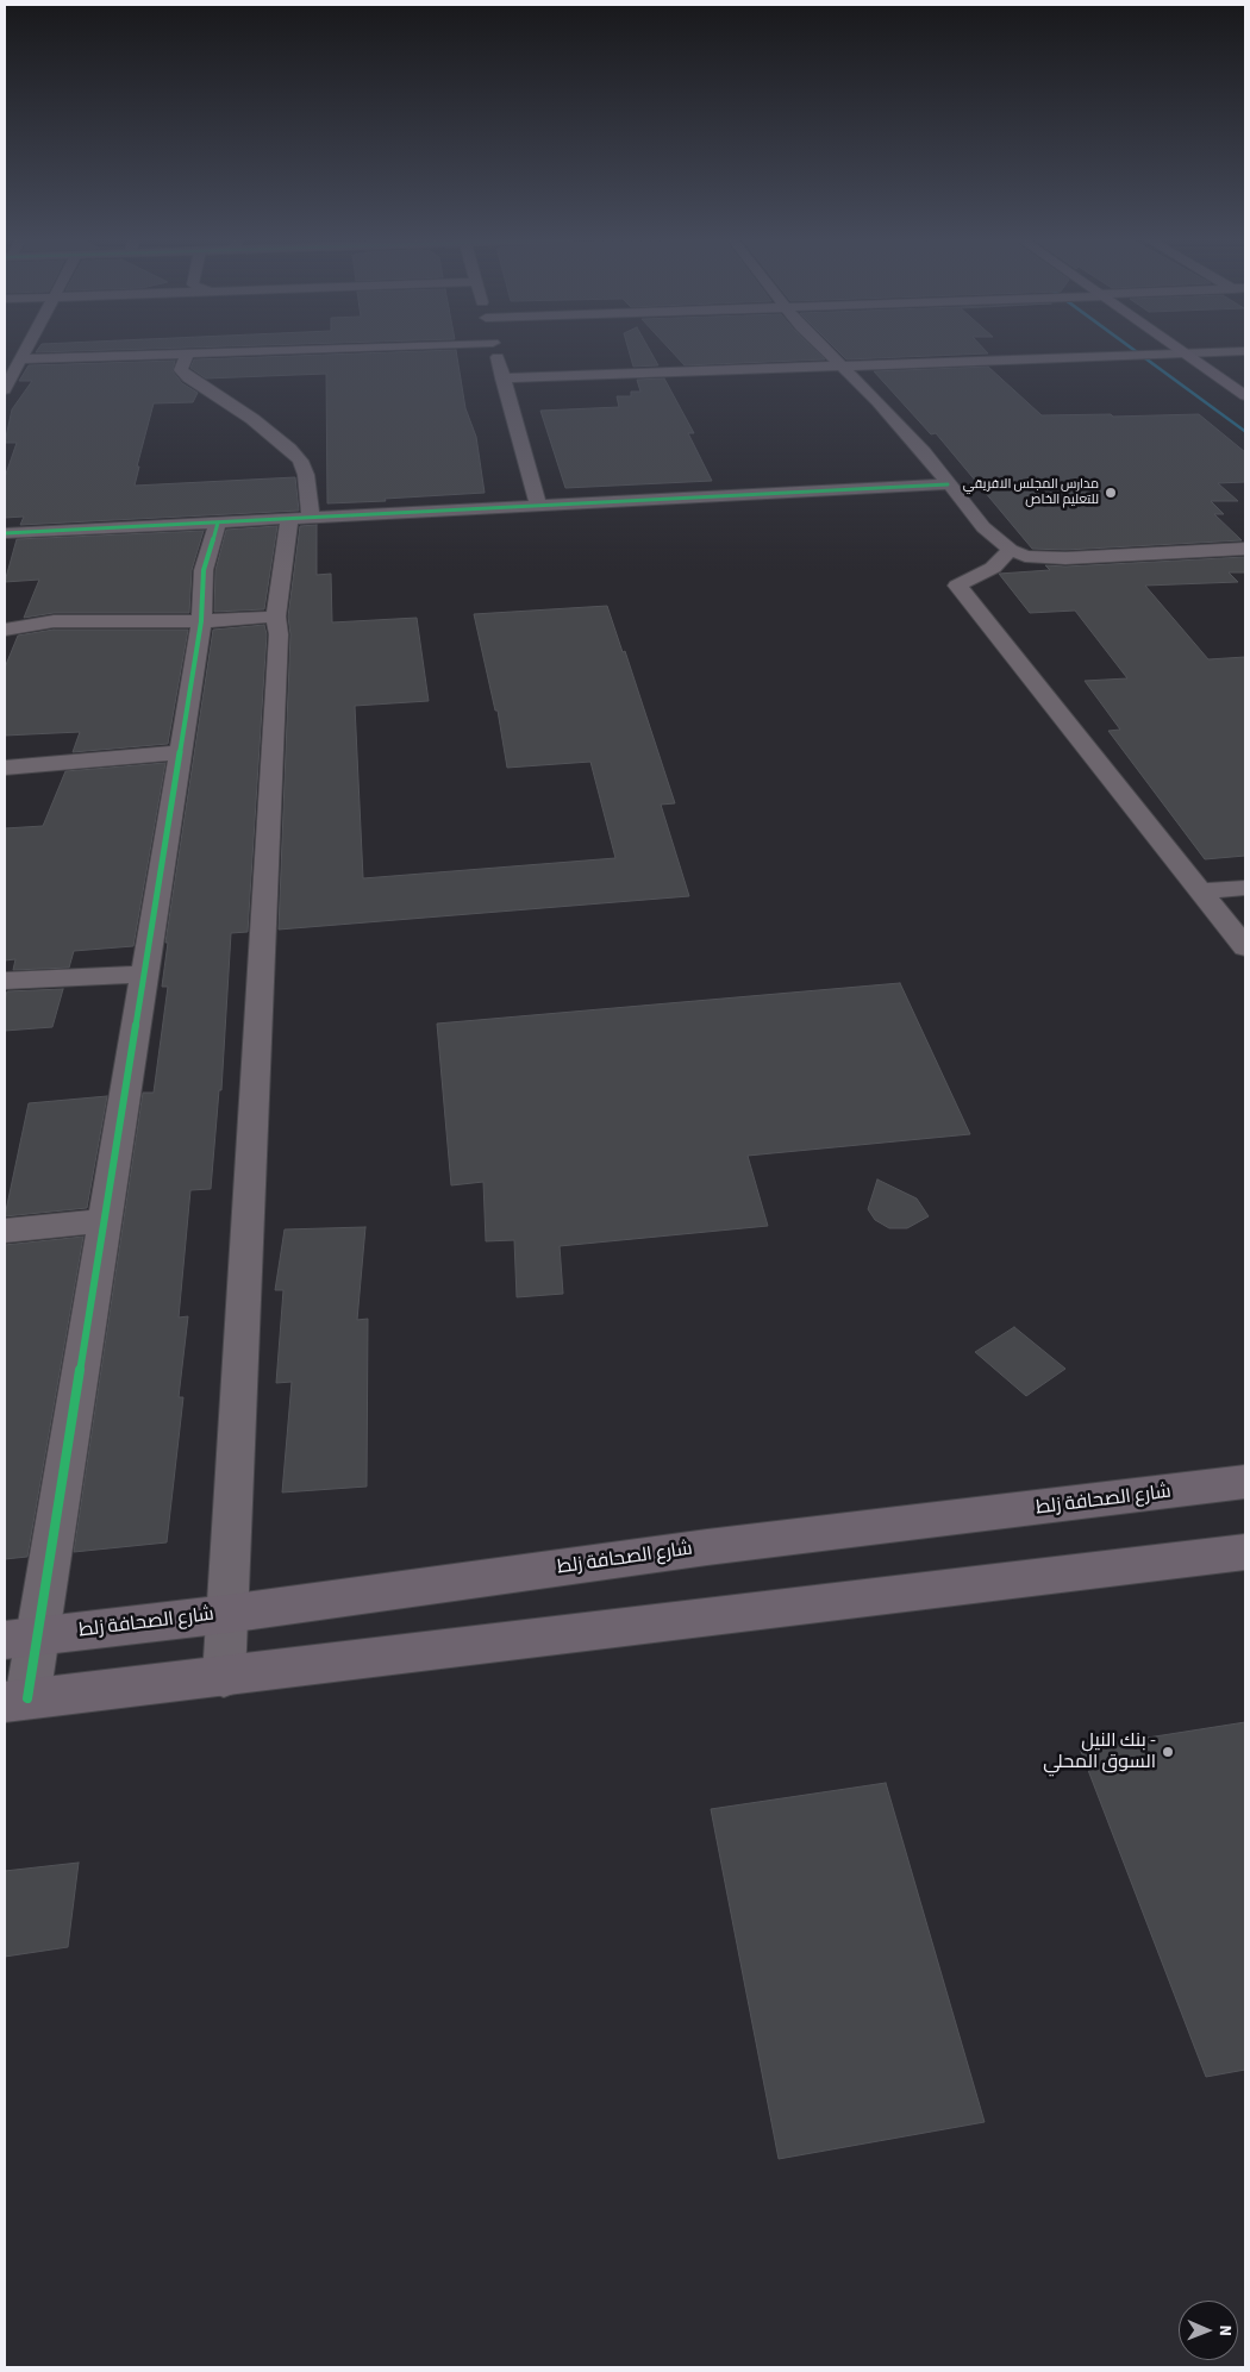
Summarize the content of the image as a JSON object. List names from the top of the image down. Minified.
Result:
{"streets":{"highway":["شارع الصحافة زلط"]},"places":["مدارس المجلس الافريقي للتعليم الخاص","بنك النيل - السوق المحلي"],"north":"right"}
